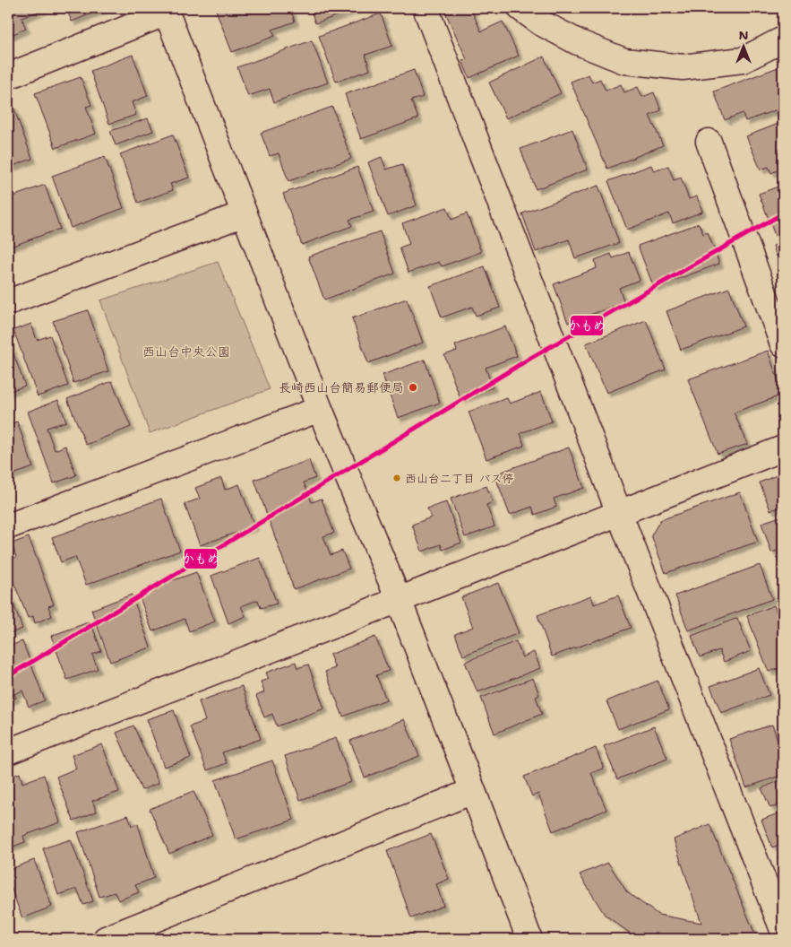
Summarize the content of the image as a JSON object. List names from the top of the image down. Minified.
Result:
{"parks":["西山台中央公園"],"places":["長崎西山台簡易郵便局","西山台二丁目 バス停"],"lines":["transit line かもめ"],"north":"top"}
